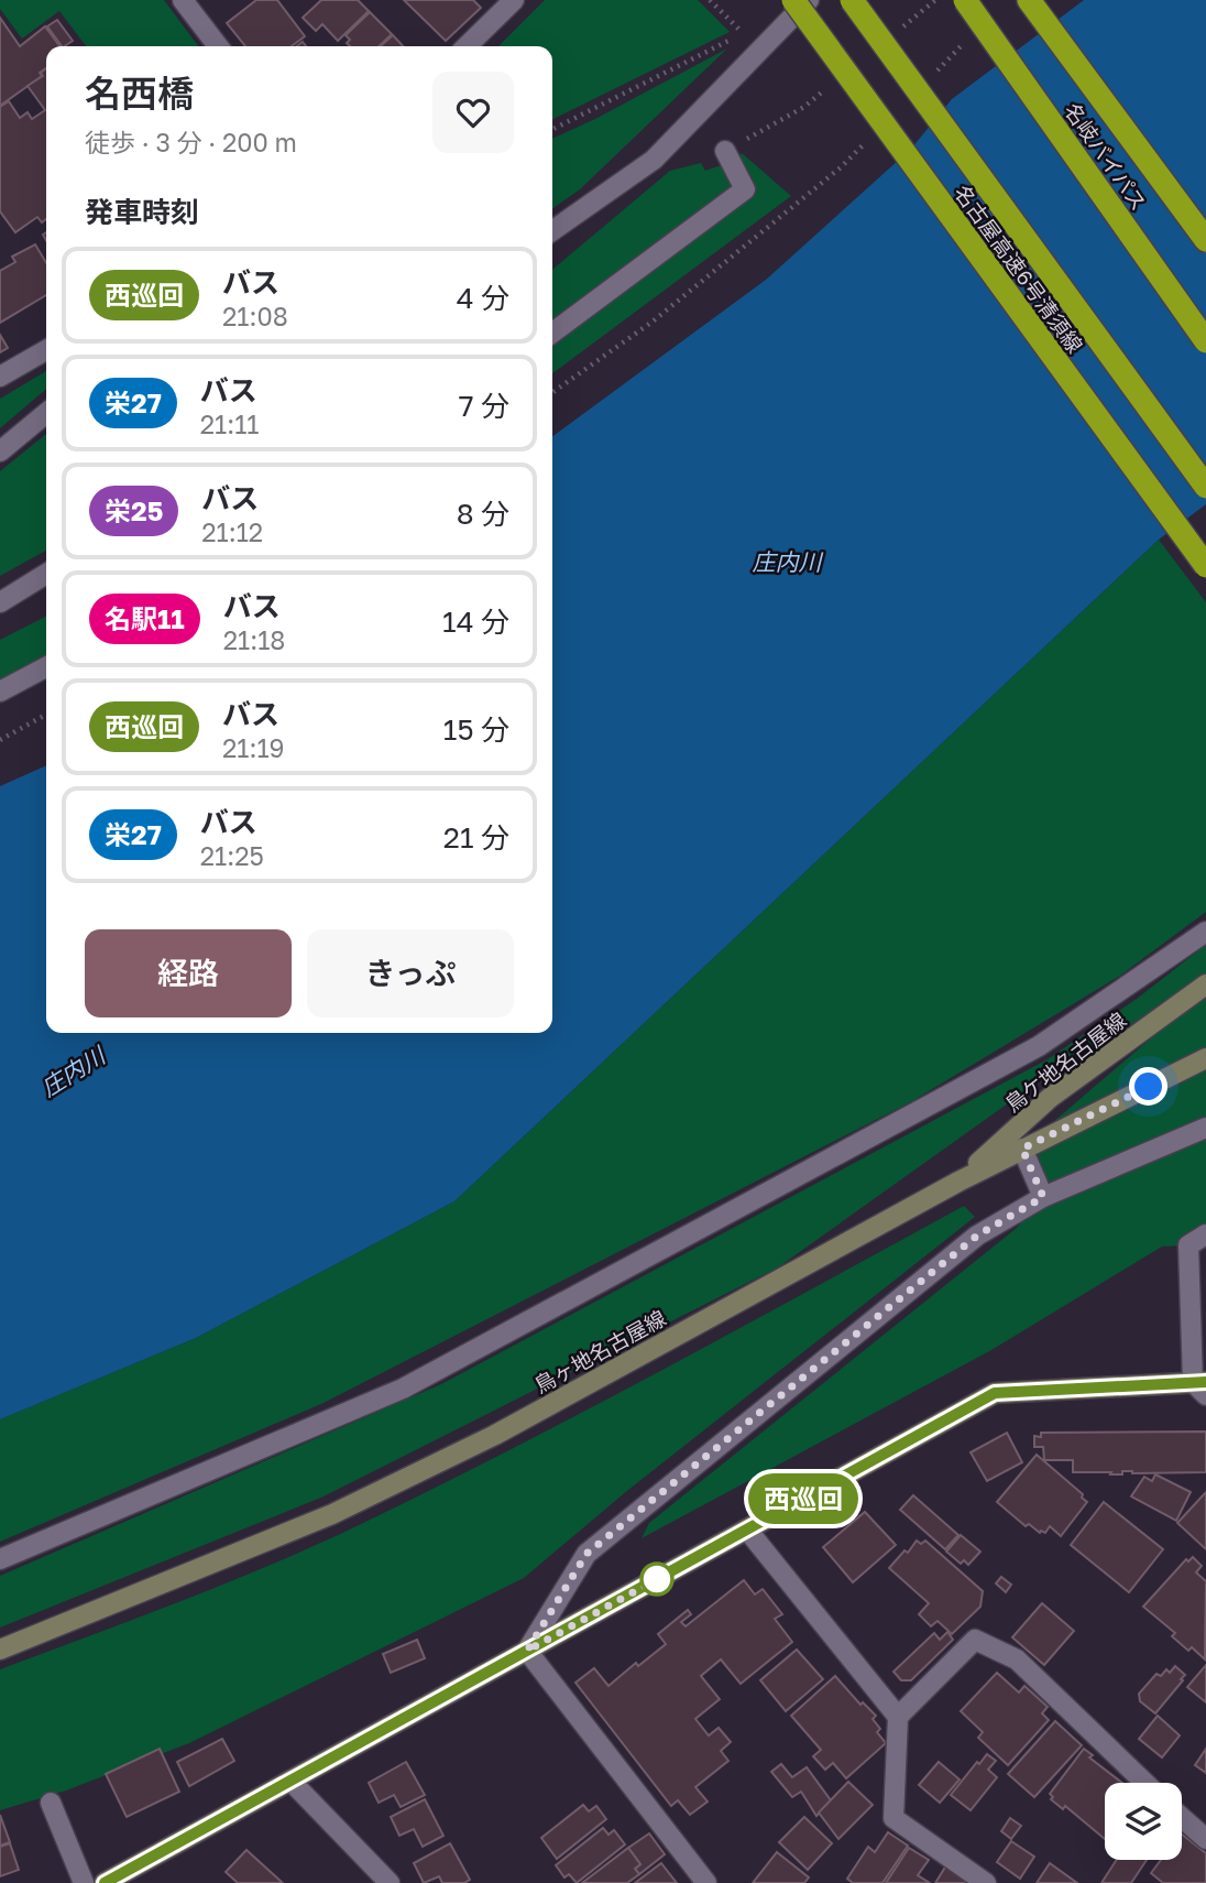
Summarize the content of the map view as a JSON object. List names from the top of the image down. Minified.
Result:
{"streets":{"highway":["名岐バイパス","名古屋高速6号清須線"],"main road":["鳥ケ地名古屋線","鳥ヶ地名古屋線"]},"crossings":[["鳥ケ地名古屋線","鳥ヶ地名古屋線"]],"water":["庄内川"],"lines":["bus line 西巡回"],"page":{"on_map":"西巡回","heading":[["名西橋","徒歩 · 3 分 · 200 m"],"発車時刻"],"list":[{"mark":"西巡回","name":"バス","note":"21:08","value":"4 分"},{"mark":"栄27","name":"バス","note":"21:11","value":"7 分"},{"mark":"栄25","name":"バス","note":"21:12","value":"8 分"},{"mark":"名駅11","name":"バス","note":"21:18","value":"14 分"},{"mark":"西巡回","name":"バス","note":"21:19","value":"15 分"},{"mark":"栄27","name":"バス","note":"21:25","value":"21 分"}],"buttons":["経路","きっぷ"]}}
